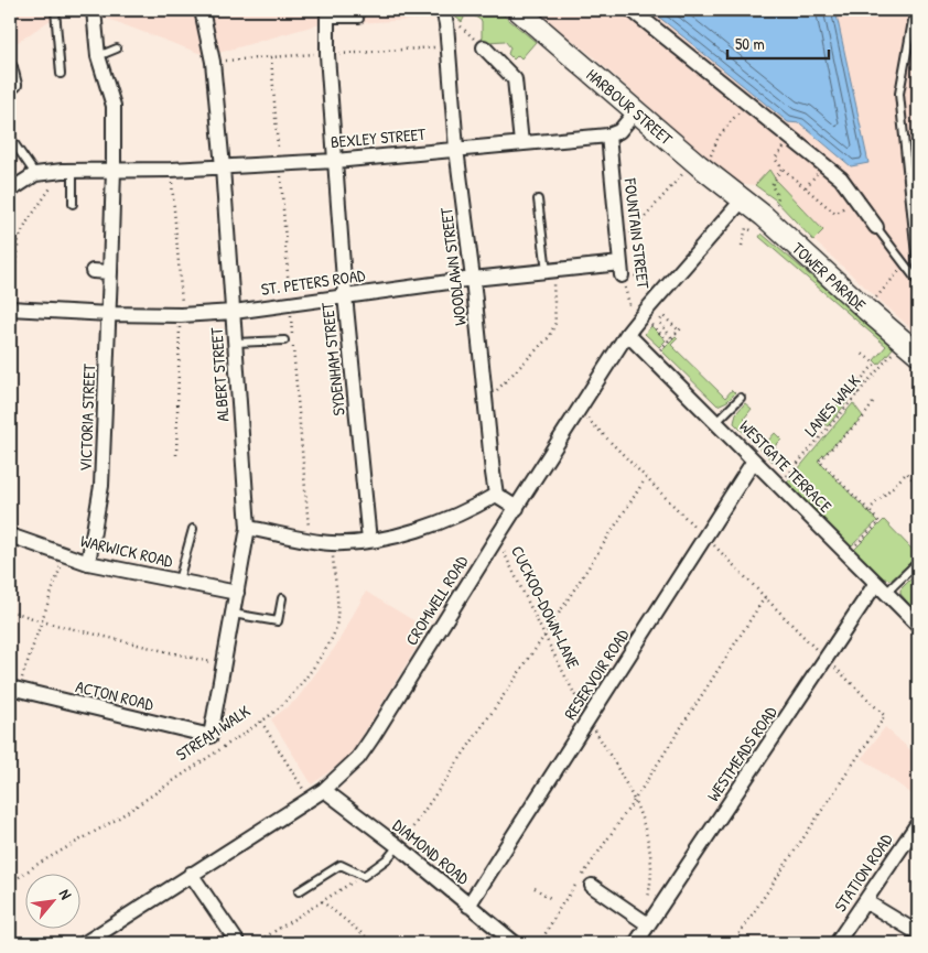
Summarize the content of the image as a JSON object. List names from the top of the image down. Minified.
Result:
{"streets":{"main road":["HARBOUR STREET","TOWER PARADE"],"street":["BEXLEY STREET","FOUNTAIN STREET","WOODLAWN STREET","ST. PETERS ROAD","SYDENHAM STREET","ALBERT STREET","VICTORIA STREET","WESTGATE TERRACE","WARWICK ROAD","CROMWELL ROAD","RESERVOIR ROAD","ACTON ROAD","WESTMEADS ROAD","DIAMOND ROAD","STATION ROAD"],"path":["LANES WALK","CUCKOO-DOWN-LANE","STREAM WALK"]},"crossings":[["HARBOUR STREET","TOWER PARADE"],["HARBOUR STREET","CROMWELL ROAD"],["BEXLEY STREET","FOUNTAIN STREET"],["BEXLEY STREET","WOODLAWN STREET"],["BEXLEY STREET","SYDENHAM STREET"],["BEXLEY STREET","ALBERT STREET"],["BEXLEY STREET","VICTORIA STREET"],["FOUNTAIN STREET","ST. PETERS ROAD"],["FOUNTAIN STREET","WESTGATE TERRACE"],["FOUNTAIN STREET","CROMWELL ROAD"],["WOODLAWN STREET","ST. PETERS ROAD"],["TOWER PARADE","LANES WALK"],["TOWER PARADE","CROMWELL ROAD"],["ST. PETERS ROAD","SYDENHAM STREET"],["ST. PETERS ROAD","ALBERT STREET"],["ST. PETERS ROAD","VICTORIA STREET"],["ALBERT STREET","WARWICK ROAD"],["ALBERT STREET","ACTON ROAD"],["LANES WALK","WESTGATE TERRACE"],["VICTORIA STREET","WARWICK ROAD"],["WESTGATE TERRACE","CROMWELL ROAD"],["WESTGATE TERRACE","RESERVOIR ROAD"],["WESTGATE TERRACE","WESTMEADS ROAD"],["CROMWELL ROAD","CUCKOO-DOWN-LANE"],["CROMWELL ROAD","DIAMOND ROAD"],["CUCKOO-DOWN-LANE","RESERVOIR ROAD"],["CUCKOO-DOWN-LANE","WESTMEADS ROAD"],["RESERVOIR ROAD","DIAMOND ROAD"]],"scale_bar":"50 m","north":"top right"}
